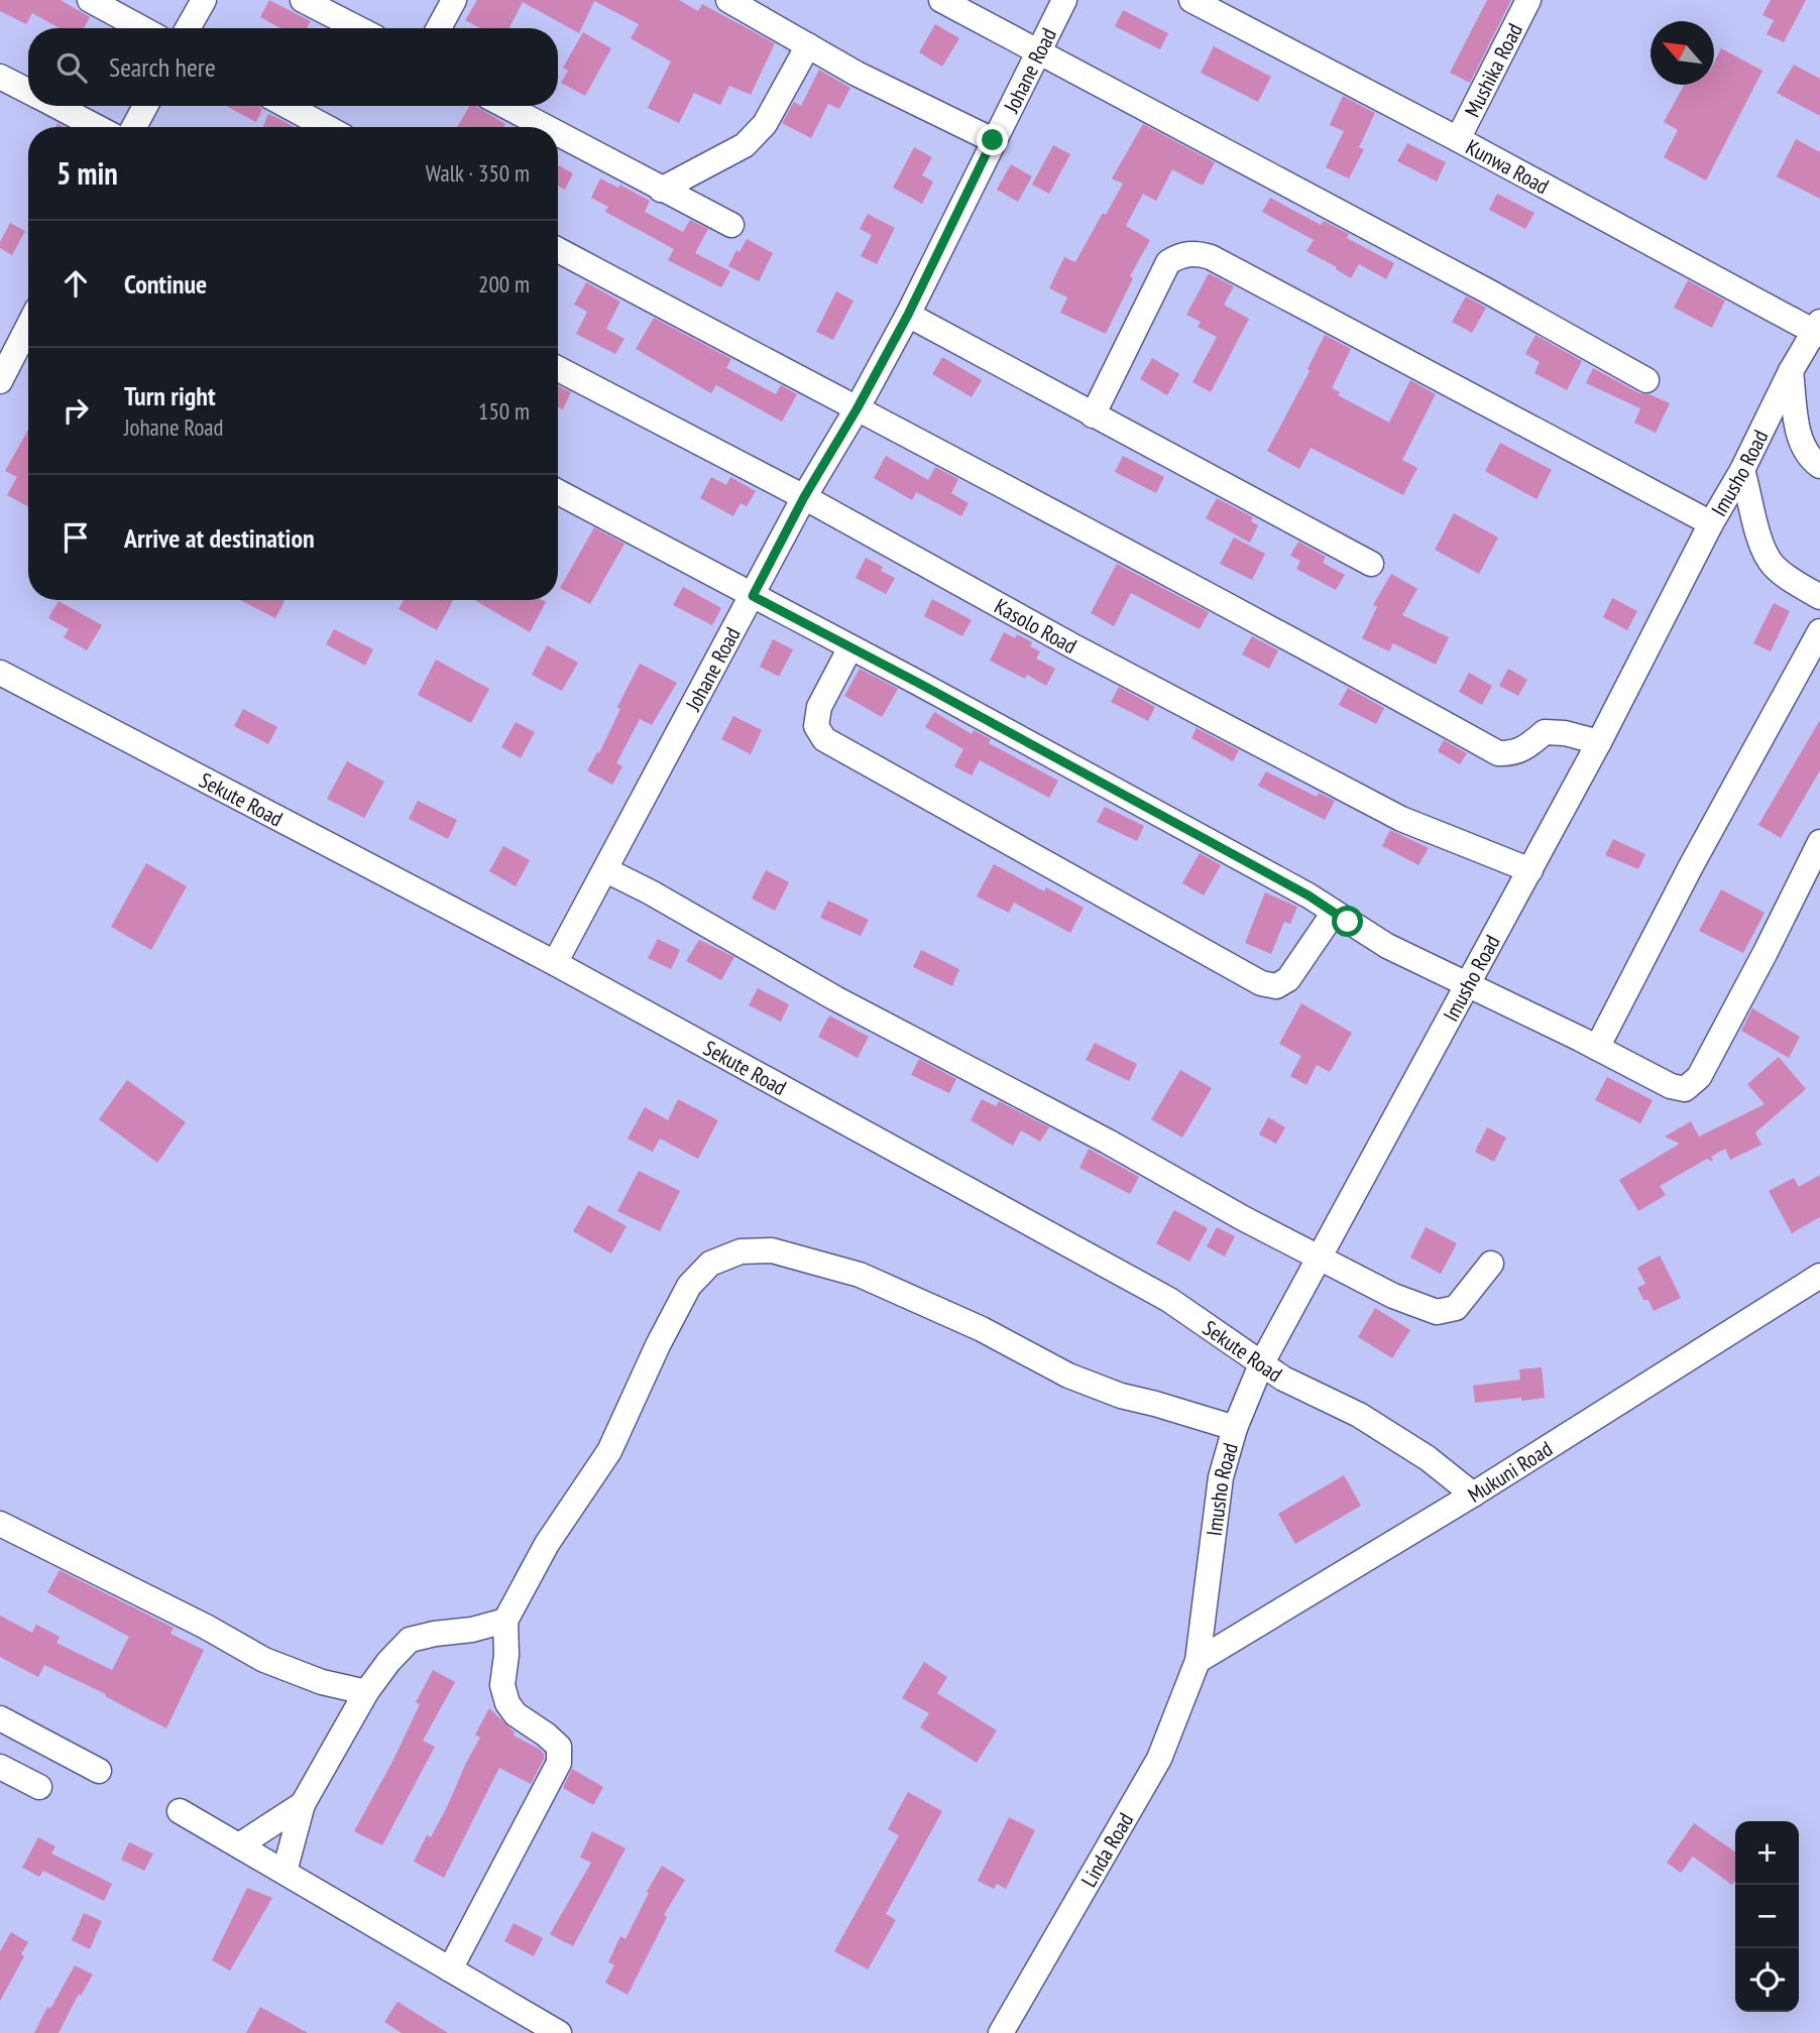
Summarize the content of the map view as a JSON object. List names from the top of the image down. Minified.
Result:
{"streets":{"street":["Mushika Road","Johane Road","Kunwa Road","Imusho Road","Kasolo Road","Sekute Road","Mukuni Road","Linda Road"]},"crossings":[["Mushika Road","Kunwa Road"],["Johane Road","Kasolo Road"],["Johane Road","Sekute Road"],["Kunwa Road","Imusho Road"],["Imusho Road","Kasolo Road"],["Imusho Road","Sekute Road"],["Imusho Road","Mukuni Road"],["Imusho Road","Linda Road"],["Sekute Road","Mukuni Road"],["Mukuni Road","Linda Road"]],"north":"top left","page":{"search":"Search here","heading":["5 min","Walk · 350 m"],"list":[["Continue","200 m"],["Turn right","Johane Road","150 m"],"Arrive at destination"],"map_buttons":["+","−"]}}
